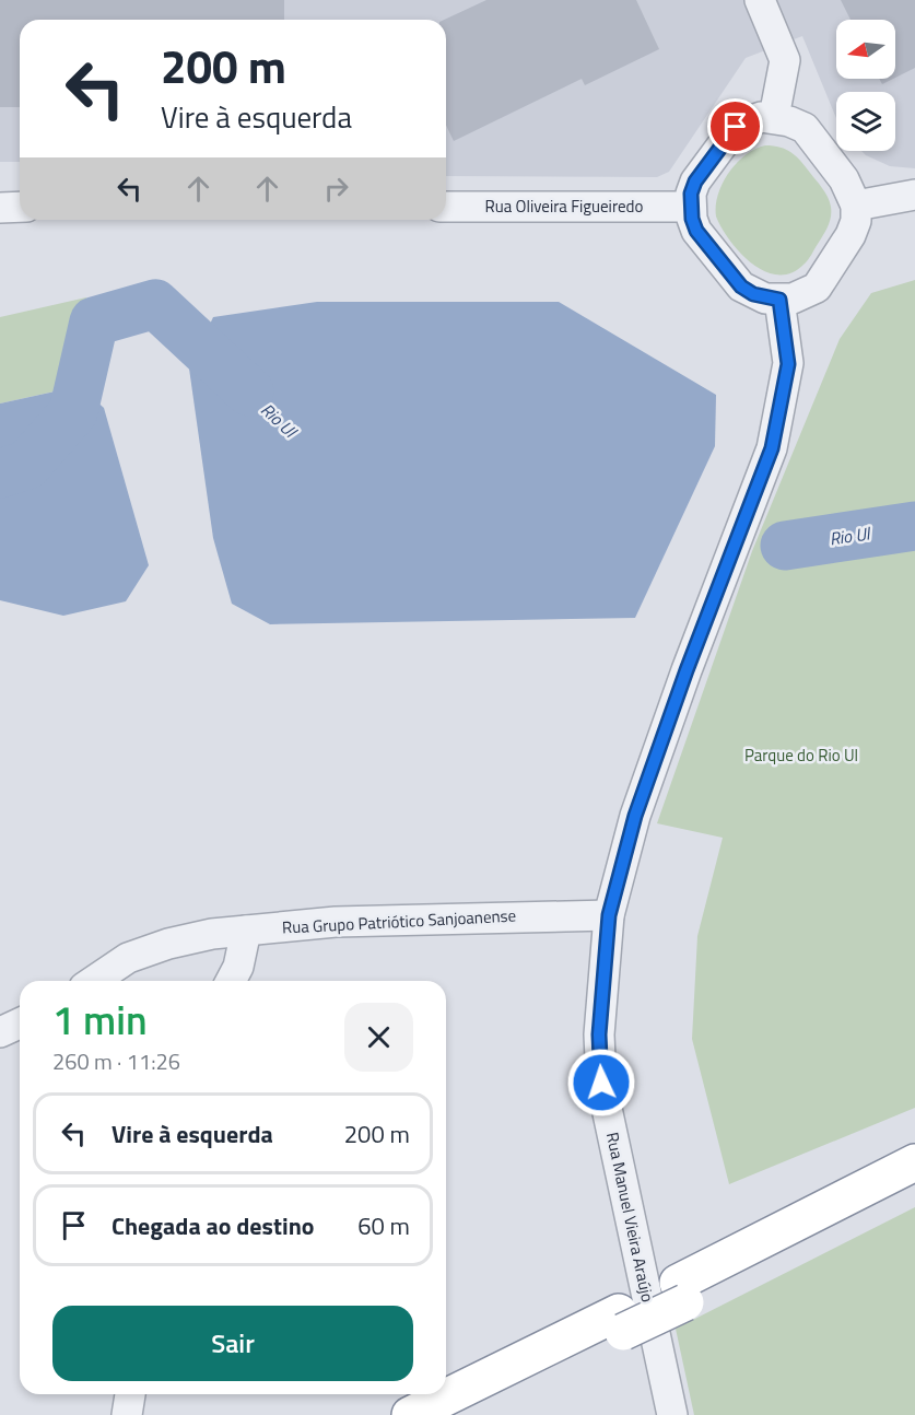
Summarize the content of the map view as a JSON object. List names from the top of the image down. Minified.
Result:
{"streets":{"street":["Rua Oliveira Figueiredo","Rua Grupo Patriótico Sanjoanense","Rua Manuel Vieira Araújo"]},"crossings":[["Rua Oliveira Figueiredo","Rua Manuel Vieira Araújo"],["Rua Grupo Patriótico Sanjoanense","Rua Manuel Vieira Araújo"]],"water":["Rio Ul"],"parks":["Parque do Rio Ul"],"north":"left","page":{"turn":["200 m","Vire à esquerda"],"heading":["1 min","260 m · 11:26"],"list":[{"name":"Vire à esquerda","value":"200 m"},{"name":"Chegada ao destino","value":"60 m"}],"buttons":"Sair"}}
